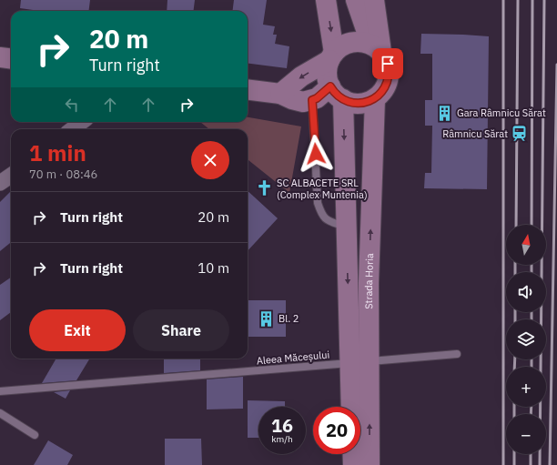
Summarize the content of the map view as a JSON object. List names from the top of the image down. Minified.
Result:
{"streets":{"street":["Strada Horia"],"lane":["Aleea Măceșului"]},"places":{"building":["Gara Râmnicu Sărat","Bl. 2"],"station":["Râmnicu Sărat"],"church":["SC ALBACETE SRL (Complex Muntenia)"]},"north":"top","page":{"turn":["20 m","Turn right"],"heading":["1 min","70 m · 08:46"],"list":[{"name":"Turn right","value":"20 m"},{"name":"Turn right","value":"10 m"}],"map_buttons":["+","−"],"buttons":["Exit","Share"],"speed":"16 km/h","limit":"20"}}
